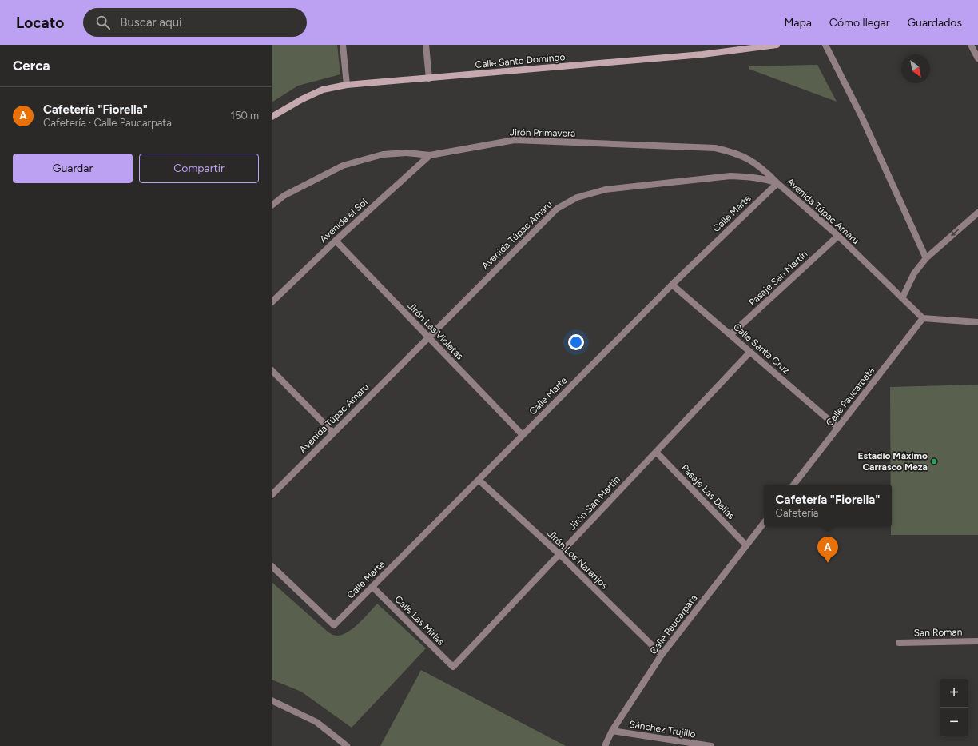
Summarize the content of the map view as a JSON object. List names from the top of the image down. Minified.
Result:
{"streets":{"street":["Calle Santo Domingo","Jirón Primavera","Avenida Túpac Amaru","Calle Marte","Avenida el Sol","Pasaje San Martín","Jirón Las Violetas","Calle Santa Cruz","Calle Paucarpata","Pasaje Las Dalias","Jirón San Martín","Jirón Los Naranjos","Calle Las Mirlas","San Roman","Sánchez Trujillo"]},"crossings":[["Jirón Primavera","Avenida Túpac Amaru"],["Jirón Primavera","Calle Marte"],["Jirón Primavera","Avenida el Sol"],["Avenida Túpac Amaru","Calle Marte"],["Avenida Túpac Amaru","Pasaje San Martín"],["Avenida Túpac Amaru","Jirón Las Violetas"],["Avenida Túpac Amaru","Calle Paucarpata"],["Calle Marte","Jirón Las Violetas"],["Calle Marte","Calle Santa Cruz"],["Calle Marte","Jirón Los Naranjos"],["Calle Marte","Calle Las Mirlas"],["Avenida el Sol","Jirón Las Violetas"],["Pasaje San Martín","Calle Santa Cruz"],["Calle Santa Cruz","Calle Paucarpata"],["Calle Santa Cruz","Jirón San Martín"],["Calle Paucarpata","Pasaje Las Dalias"],["Calle Paucarpata","Jirón Los Naranjos"],["Calle Paucarpata","Sánchez Trujillo"],["Pasaje Las Dalias","Jirón San Martín"],["Jirón San Martín","Jirón Los Naranjos"],["Jirón San Martín","Calle Las Mirlas"]],"places":["Estadio Máximo Carrasco Meza"],"north":"bottom right","page":{"header":"Locato","search":"Buscar aquí","nav":["Mapa","Cómo llegar","Guardados"],"heading":"Cerca","list":[{"mark":"A","name":"Cafetería \"Fiorella\"","note":"Cafetería · Calle Paucarpata","value":"150 m"}],"buttons":["Guardar","Compartir"],"popup":["Cafetería \"Fiorella\"","Cafetería"],"pins":"A","map_buttons":["+","−"]}}
